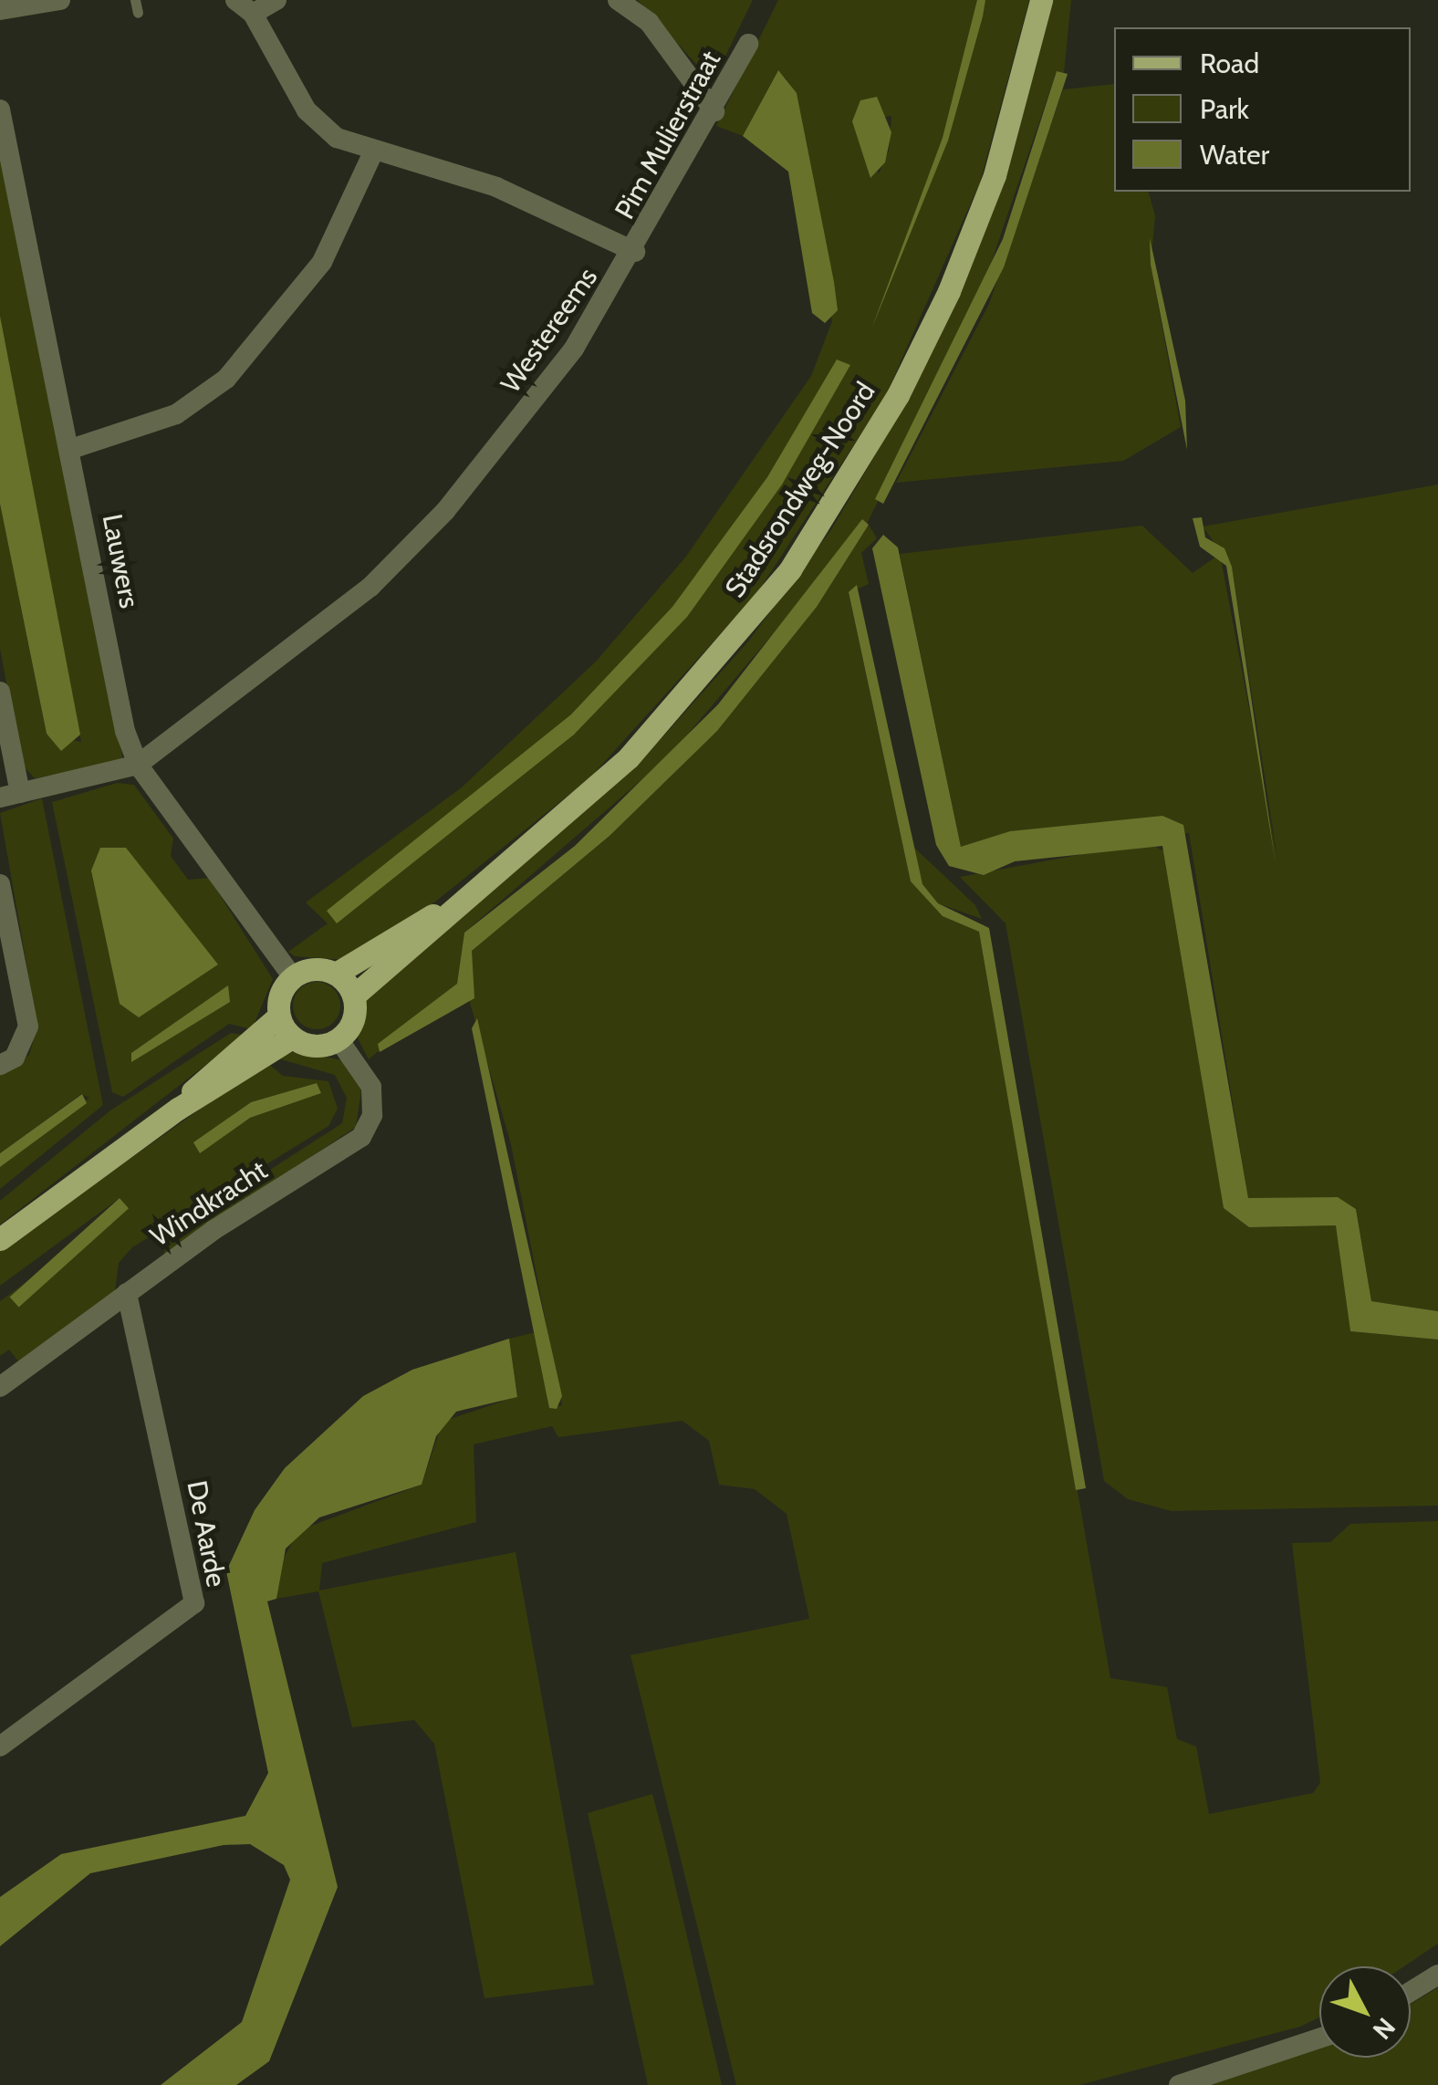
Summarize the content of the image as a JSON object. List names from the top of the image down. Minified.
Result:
{"streets":{"main road":["Stadsrondweg-Noord"],"street":["Pim Mulierstraat","Westereems","Lauwers","Windkracht","De Aarde"]},"crossings":[["Pim Mulierstraat","Westereems"],["Westereems","Lauwers"],["Stadsrondweg-Noord","Lauwers"],["Stadsrondweg-Noord","Windkracht"],["Lauwers","Windkracht"],["Windkracht","De Aarde"]],"legend":["Road","Park","Water"],"north":"bottom right"}
